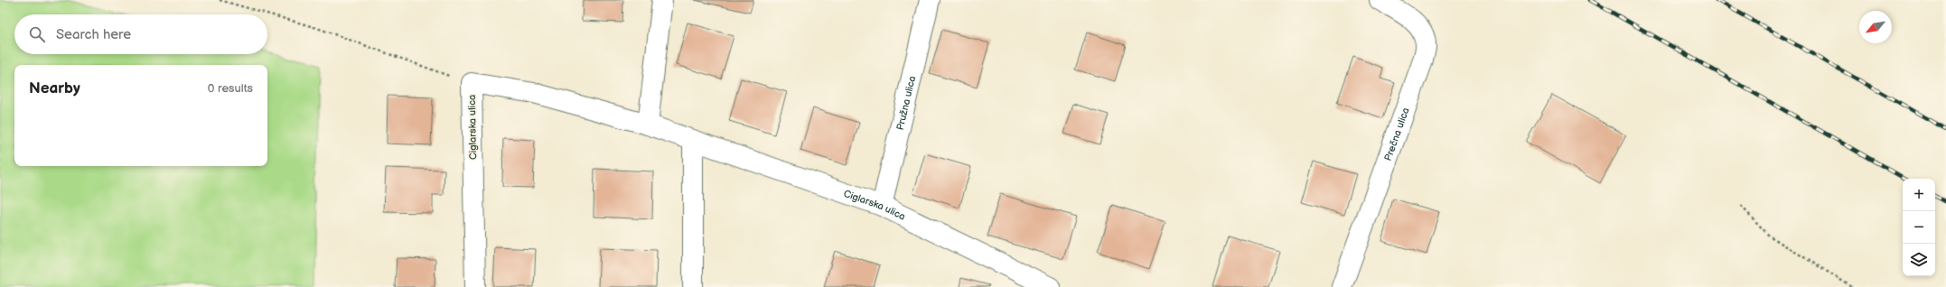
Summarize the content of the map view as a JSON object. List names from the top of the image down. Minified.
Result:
{"streets":{"street":["Pružna ulica","Ciglarska ulica","Prečna ulica"]},"crossings":[["Pružna ulica","Ciglarska ulica"]],"north":"bottom left","page":{"search":"Search here","heading":["Nearby","0 results"],"map_buttons":["+","−"]}}
